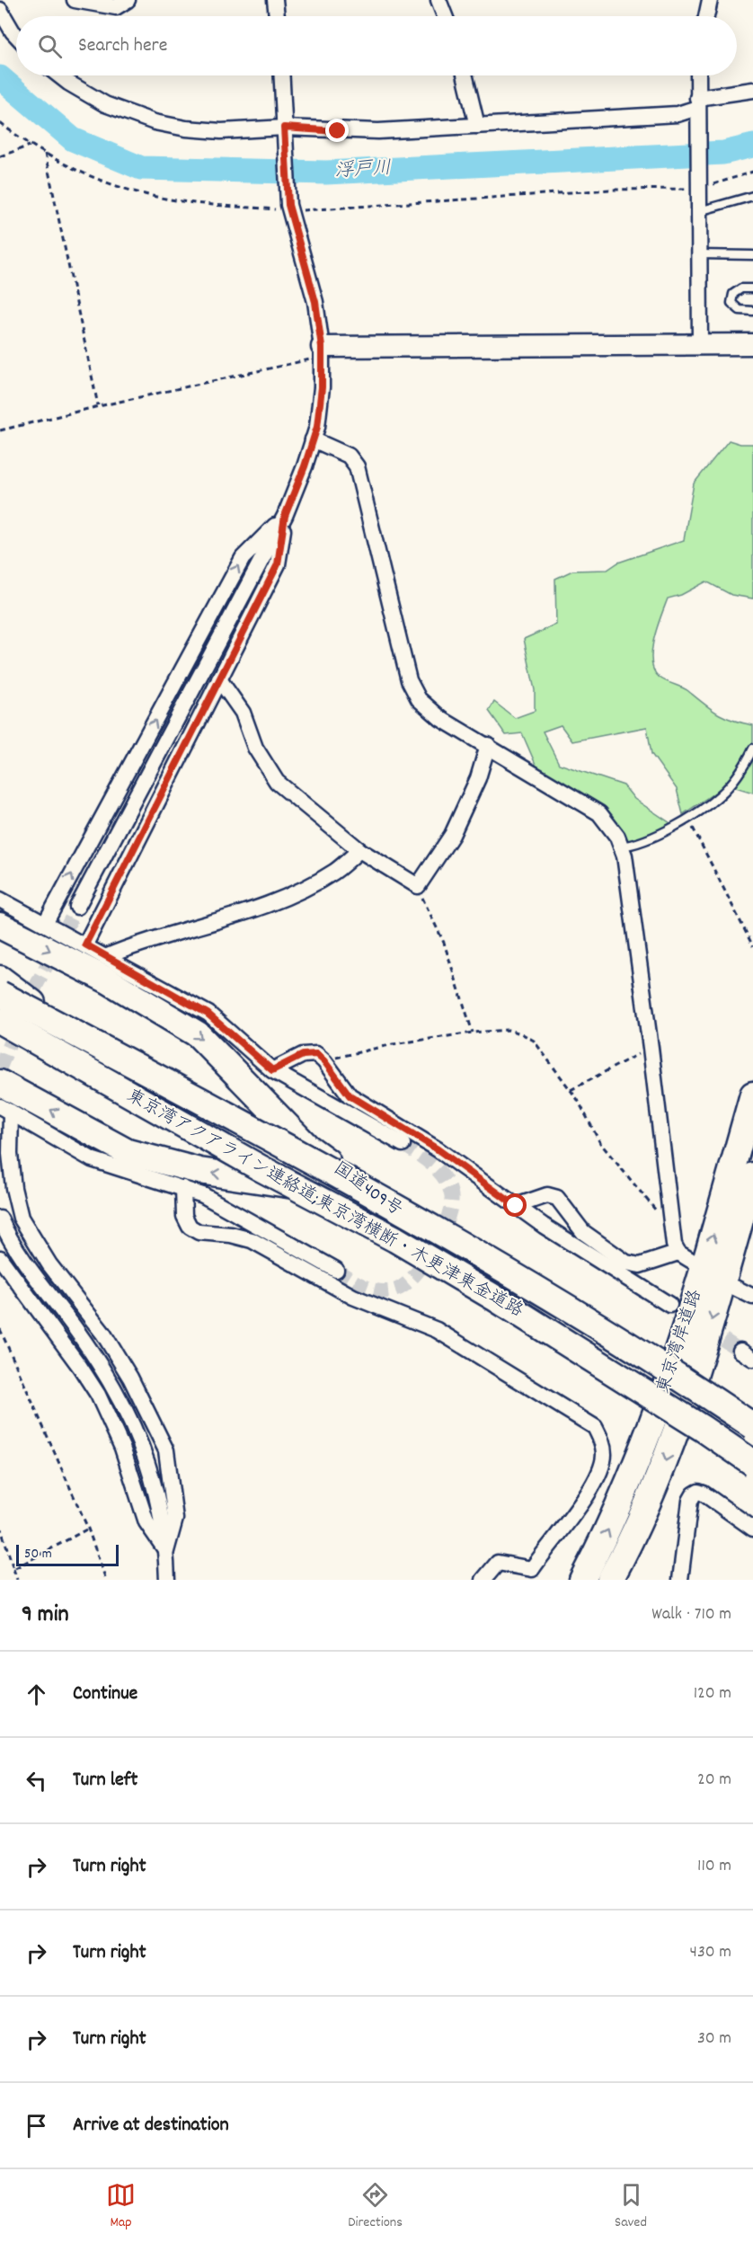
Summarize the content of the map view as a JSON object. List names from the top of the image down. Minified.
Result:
{"streets":{"highway":["国道409号","東京湾アクアライン連絡道;東京湾横断・木更津東金道路","東京湾岸道路"]},"crossings":[["国道409号","東京湾岸道路"]],"water":["浮戸川"],"scale_bar":"50 m","page":{"search":"Search here","scale":"50 m","heading":["9 min","Walk · 710 m"],"list":[["Continue","120 m"],["Turn left","20 m"],["Turn right","110 m"],["Turn right","430 m"],["Turn right","30 m"],"Arrive at destination"],"nav":["Map","Directions","Saved"]}}
